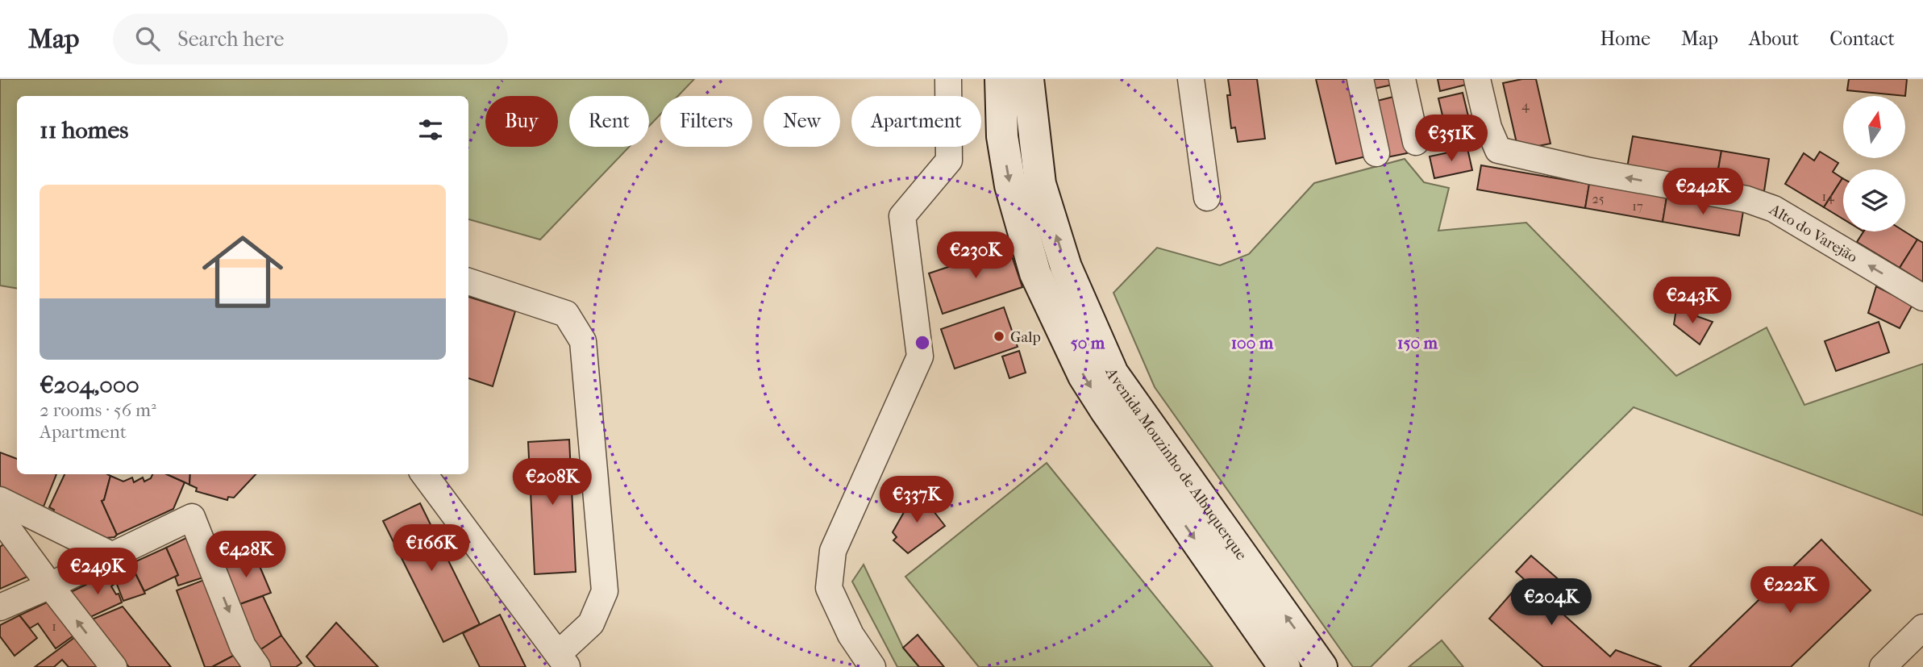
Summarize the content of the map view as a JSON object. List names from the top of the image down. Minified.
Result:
{"streets":{"main road":["Avenida Mouzinho de Albuquerque"],"street":["Alto do Varejão"]},"one_way":["Alto do Varejão"],"places":["Galp"],"house_numbers":["4","14","25","17","1"],"north":"top","page":{"header":"Map","search":"Search here","nav":["Home","Map","About","Contact"],"chip":["Buy","Rent","Filters","New","Apartment"],"heading":"11 homes","price":["€351K","€242K","€230K","€243K","€208K","€337K","€166K","€428K","€249K","€222K","€204K"],"list":[{"name":"€204,000","note":"2 rooms · 56 m² · Apartment"}]},"rings":["50 m","100 m","150 m"]}
